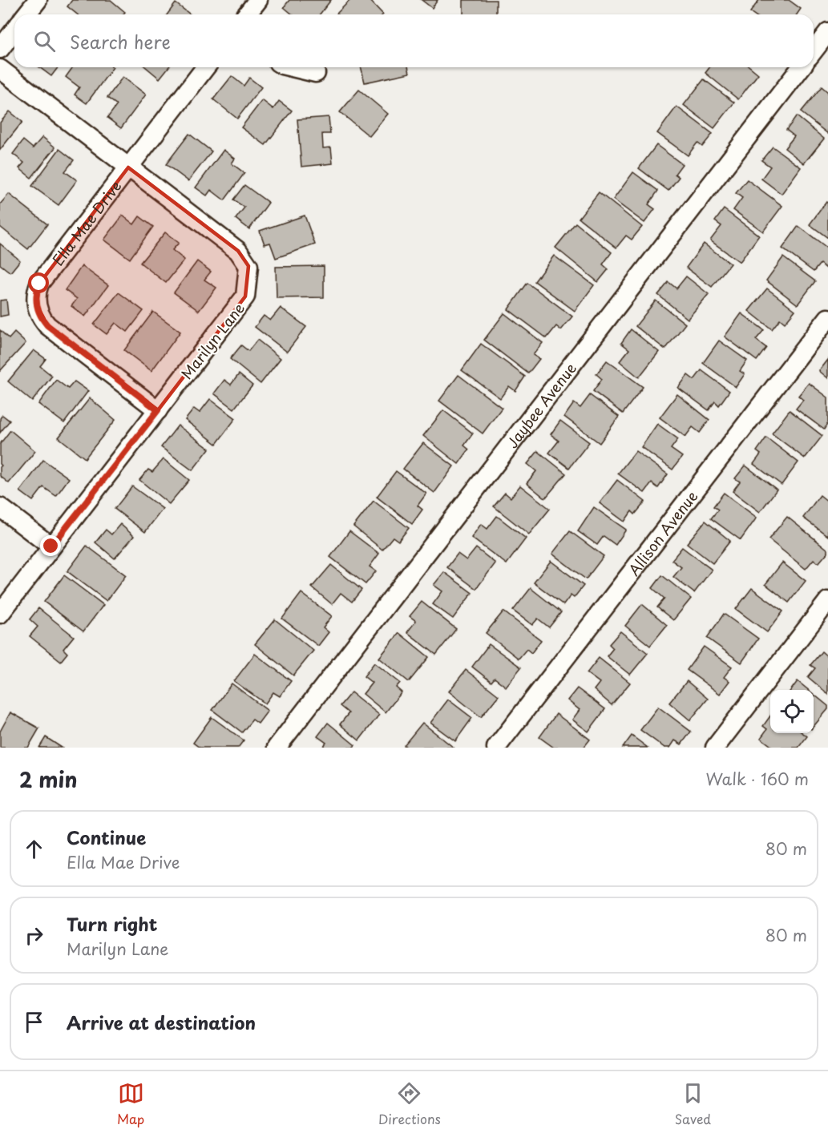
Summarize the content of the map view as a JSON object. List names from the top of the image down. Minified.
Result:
{"streets":{"street":["Ella Mae Drive","Marilyn Lane","Jaybee Avenue","Allison Avenue"]},"crossings":[["Ella Mae Drive","Marilyn Lane"]],"page":{"search":"Search here","heading":["2 min","Walk · 160 m"],"list":[["Continue","Ella Mae Drive","80 m"],["Turn right","Marilyn Lane","80 m"],"Arrive at destination"],"nav":["Map","Directions","Saved"]}}
